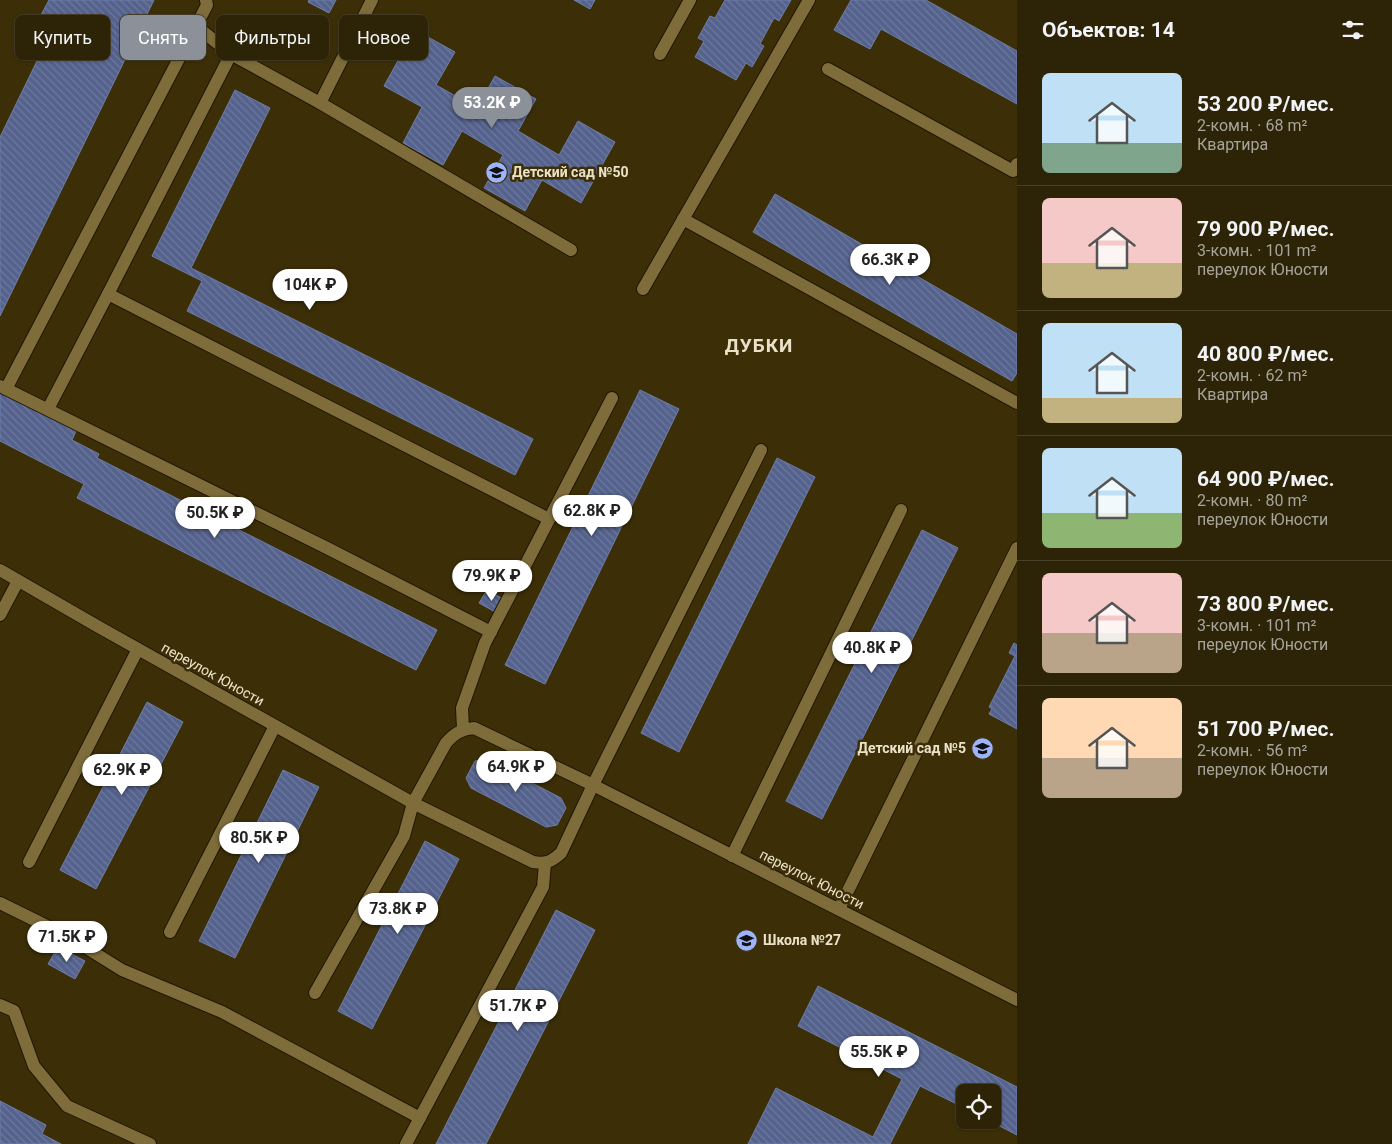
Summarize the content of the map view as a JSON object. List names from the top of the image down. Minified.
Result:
{"streets":{"street":["переулок Юности"]},"districts":["ДУБКИ"],"places":{"school or university":["Детский сад №50","Детский сад №5","Школа №27"]},"page":{"heading":"Объектов: 14","chip":["Купить","Снять","Фильтры","Новое"],"list":[{"name":"53 200 ₽/мес.","note":"2-комн. · 68 m² · Квартира"},{"name":"79 900 ₽/мес.","note":"3-комн. · 101 m² · переулок Юности"},{"name":"40 800 ₽/мес.","note":"2-комн. · 62 m² · Квартира"},{"name":"64 900 ₽/мес.","note":"2-комн. · 80 m² · переулок Юности"},{"name":"73 800 ₽/мес.","note":"3-комн. · 101 m² · переулок Юности"},{"name":"51 700 ₽/мес.","note":"2-комн. · 56 m² · переулок Юности"}],"price":["53.2K ₽","66.3K ₽","104K ₽","62.8K ₽","50.5K ₽","79.9K ₽","40.8K ₽","64.9K ₽","62.9K ₽","80.5K ₽","73.8K ₽","71.5K ₽","51.7K ₽","55.5K ₽"]}}
